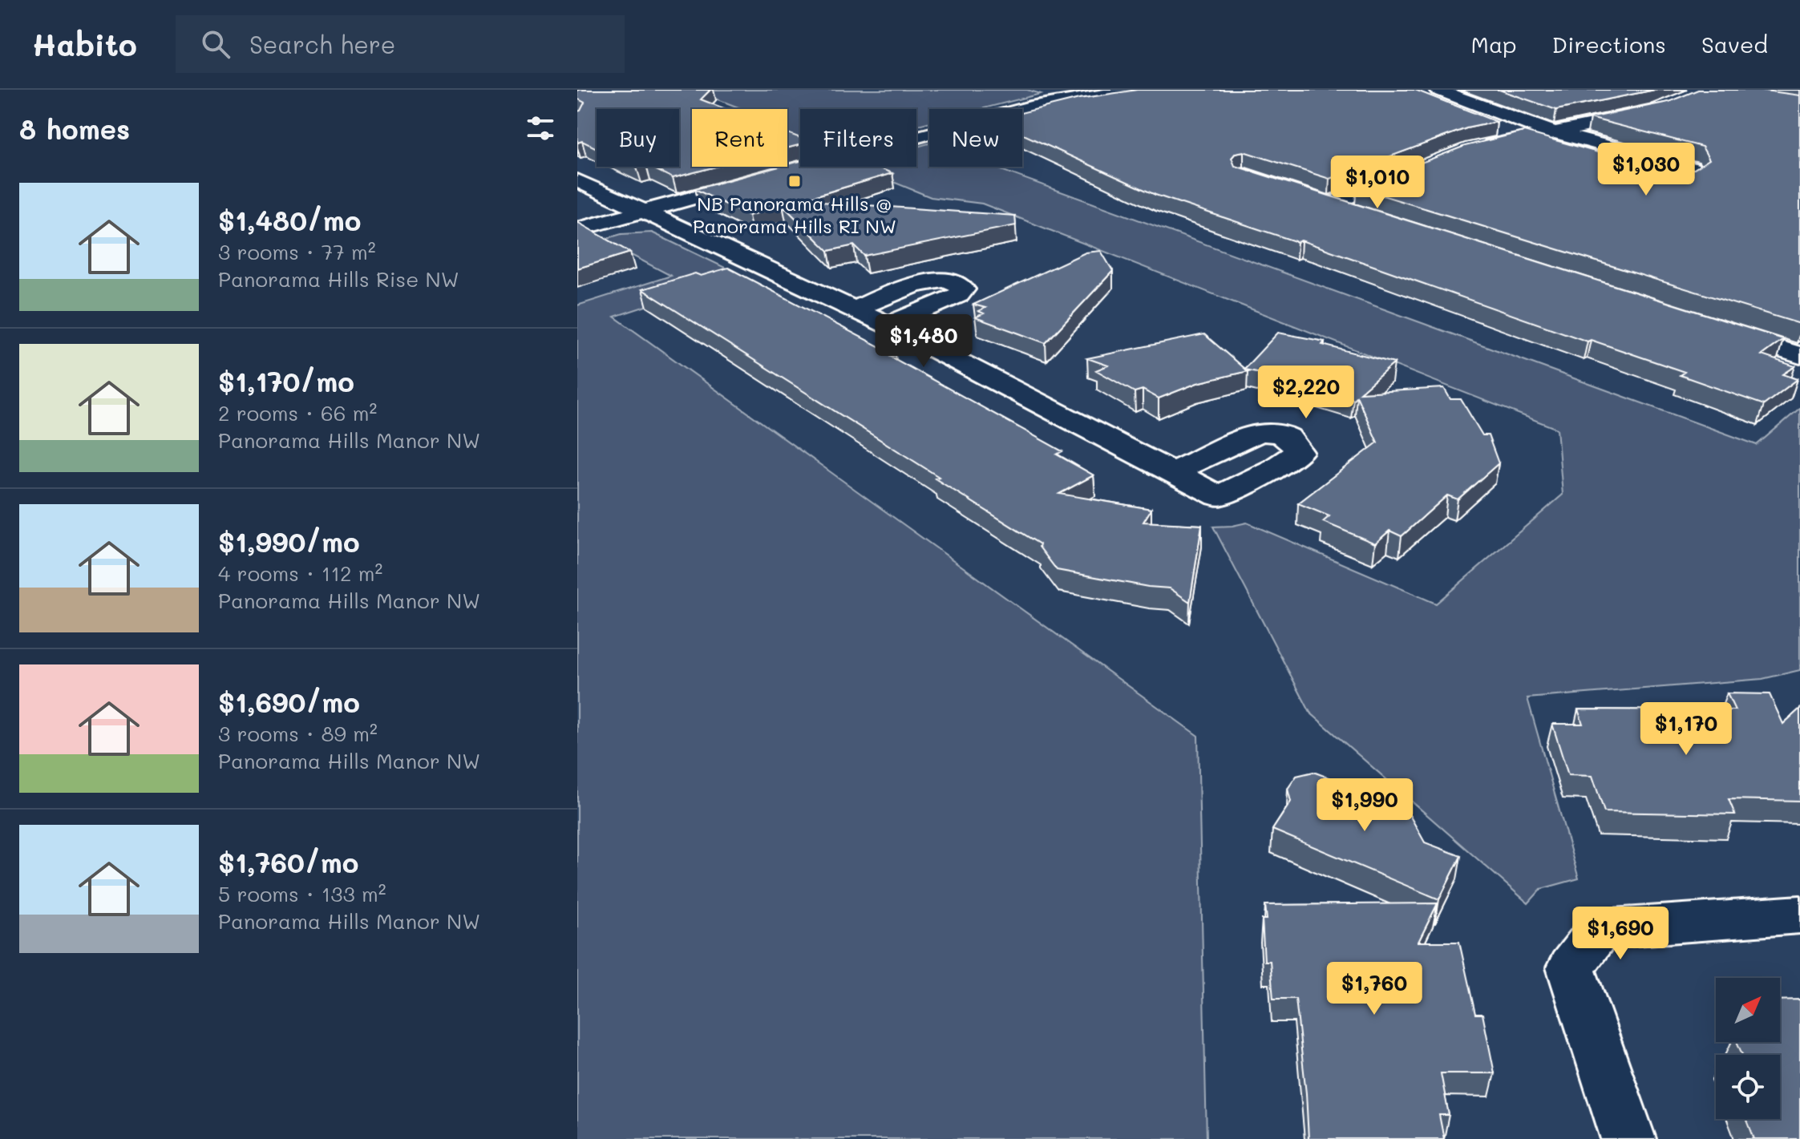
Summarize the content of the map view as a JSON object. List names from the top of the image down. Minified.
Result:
{"places":{"transit":["NB Panorama Hills @ Panorama Hills RI NW"]},"north":"top right","page":{"header":"Habito","search":"Search here","nav":["Map","Directions","Saved"],"heading":"8 homes","chip":["Buy","Rent","Filters","New"],"price":["$1,030","$1,010","$1,480","$2,220","$1,170","$1,990","$1,690","$1,760"],"list":[{"name":"$1,480/mo","note":"3 rooms · 77 m² · Panorama Hills Rise NW"},{"name":"$1,170/mo","note":"2 rooms · 66 m² · Panorama Hills Manor NW"},{"name":"$1,990/mo","note":"4 rooms · 112 m² · Panorama Hills Manor NW"},{"name":"$1,690/mo","note":"3 rooms · 89 m² · Panorama Hills Manor NW"},{"name":"$1,760/mo","note":"5 rooms · 133 m² · Panorama Hills Manor NW"}]}}
